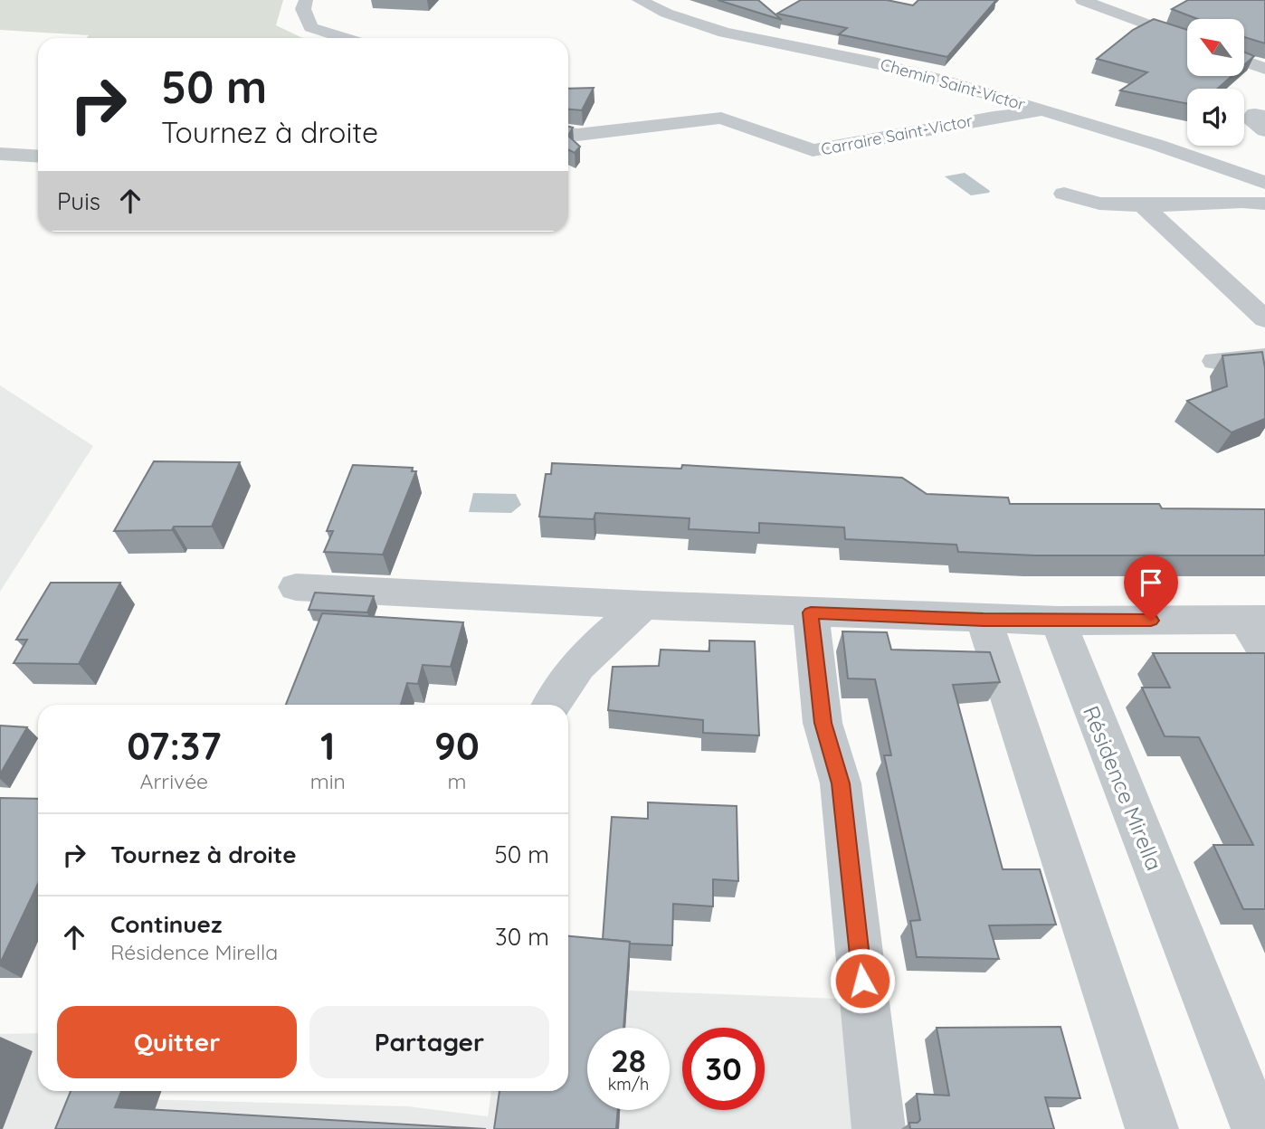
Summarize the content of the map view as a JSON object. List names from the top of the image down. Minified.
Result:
{"streets":{"street":["Chemin Saint-Victor","Carraire Saint-Victor","Résidence Mirella"]},"crossings":[["Chemin Saint-Victor","Carraire Saint-Victor"]],"north":"top left","page":{"turn":["50 m","Tournez à droite"],"then":"Puis","eta":["07:37","Arrivée","1","min","90","m"],"list":[{"name":"Tournez à droite","value":"50 m"},{"name":"Continuez","note":"Résidence Mirella","value":"30 m"}],"buttons":["Quitter","Partager"],"speed":"28 km/h","limit":"30"}}
